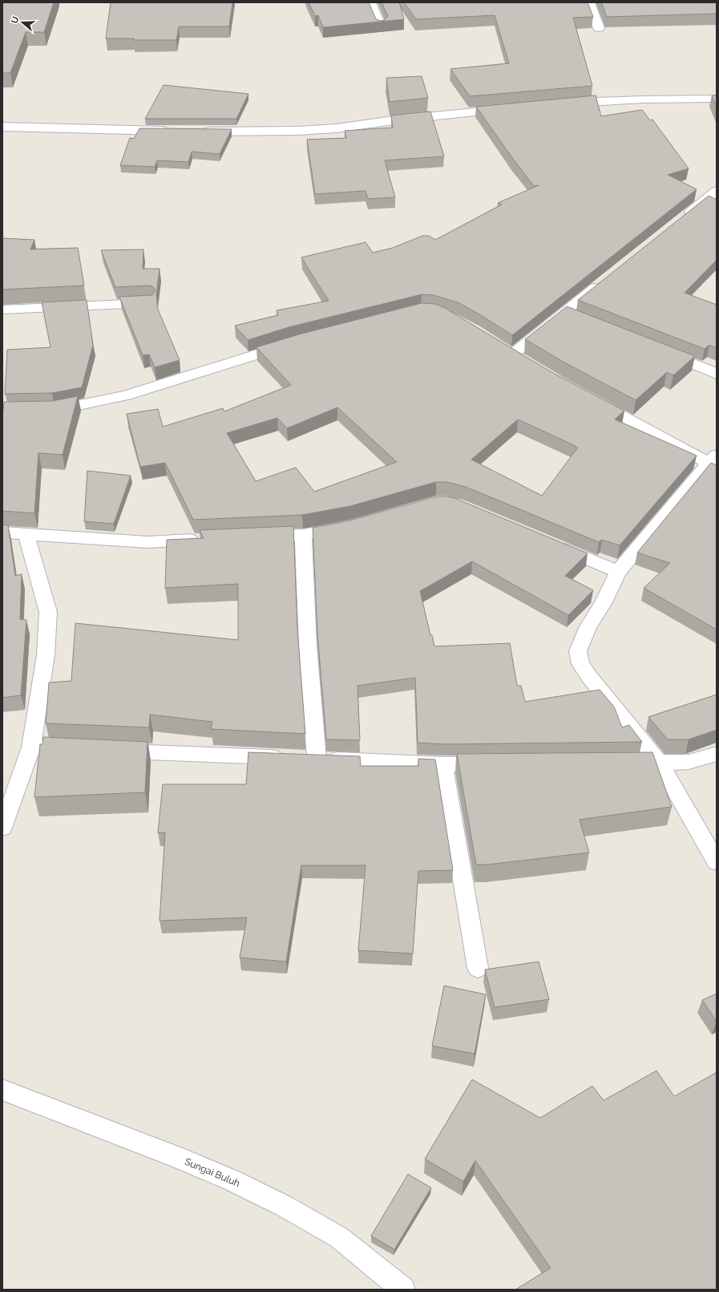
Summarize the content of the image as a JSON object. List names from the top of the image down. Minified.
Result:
{"streets":{"street":["Sungai Buluh"]},"north":"left"}
